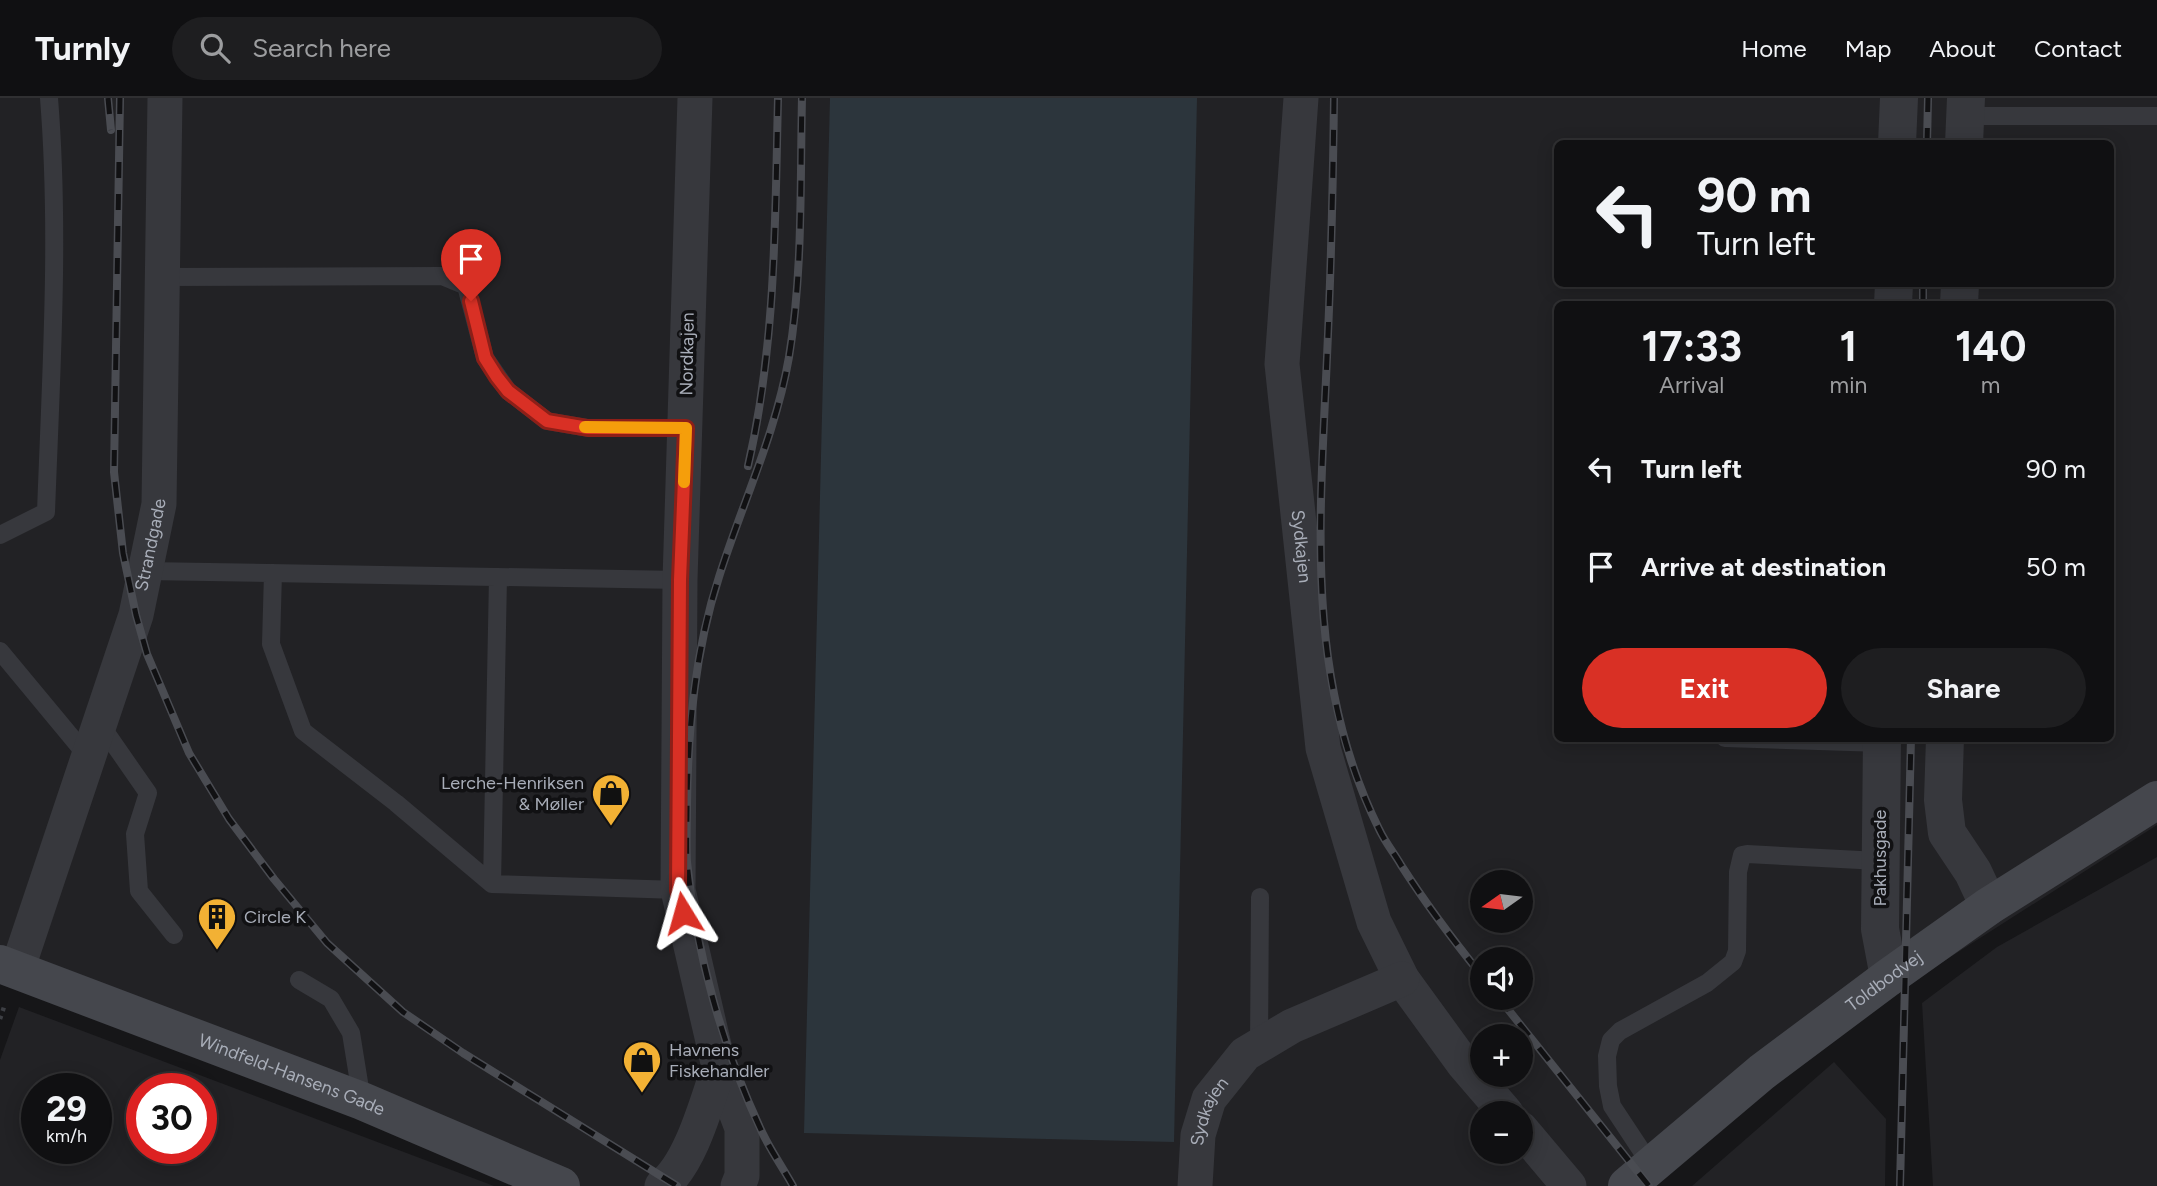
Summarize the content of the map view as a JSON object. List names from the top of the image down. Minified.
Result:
{"streets":{"main road":["Toldbodvej","Windfeld-Hansens Gade"],"street":["Nordkajen","Strandgade","Sydkajen","Pakhusgade"]},"crossings":[["Strandgade","Windfeld-Hansens Gade"],["Pakhusgade","Toldbodvej"]],"places":{"shop":["Lerche-Henriksen & Møller","Havnens Fiskehandler"],"building":["Circle K"]},"north":"left","page":{"header":"Turnly","search":"Search here","nav":["Home","Map","About","Contact"],"turn":["90 m","Turn left"],"eta":["17:33","Arrival","1","min","140","m"],"list":[{"name":"Turn left","value":"90 m"},{"name":"Arrive at destination","value":"50 m"}],"buttons":["Exit","Share"],"map_buttons":["+","−"],"speed":"29 km/h","limit":"30"}}
